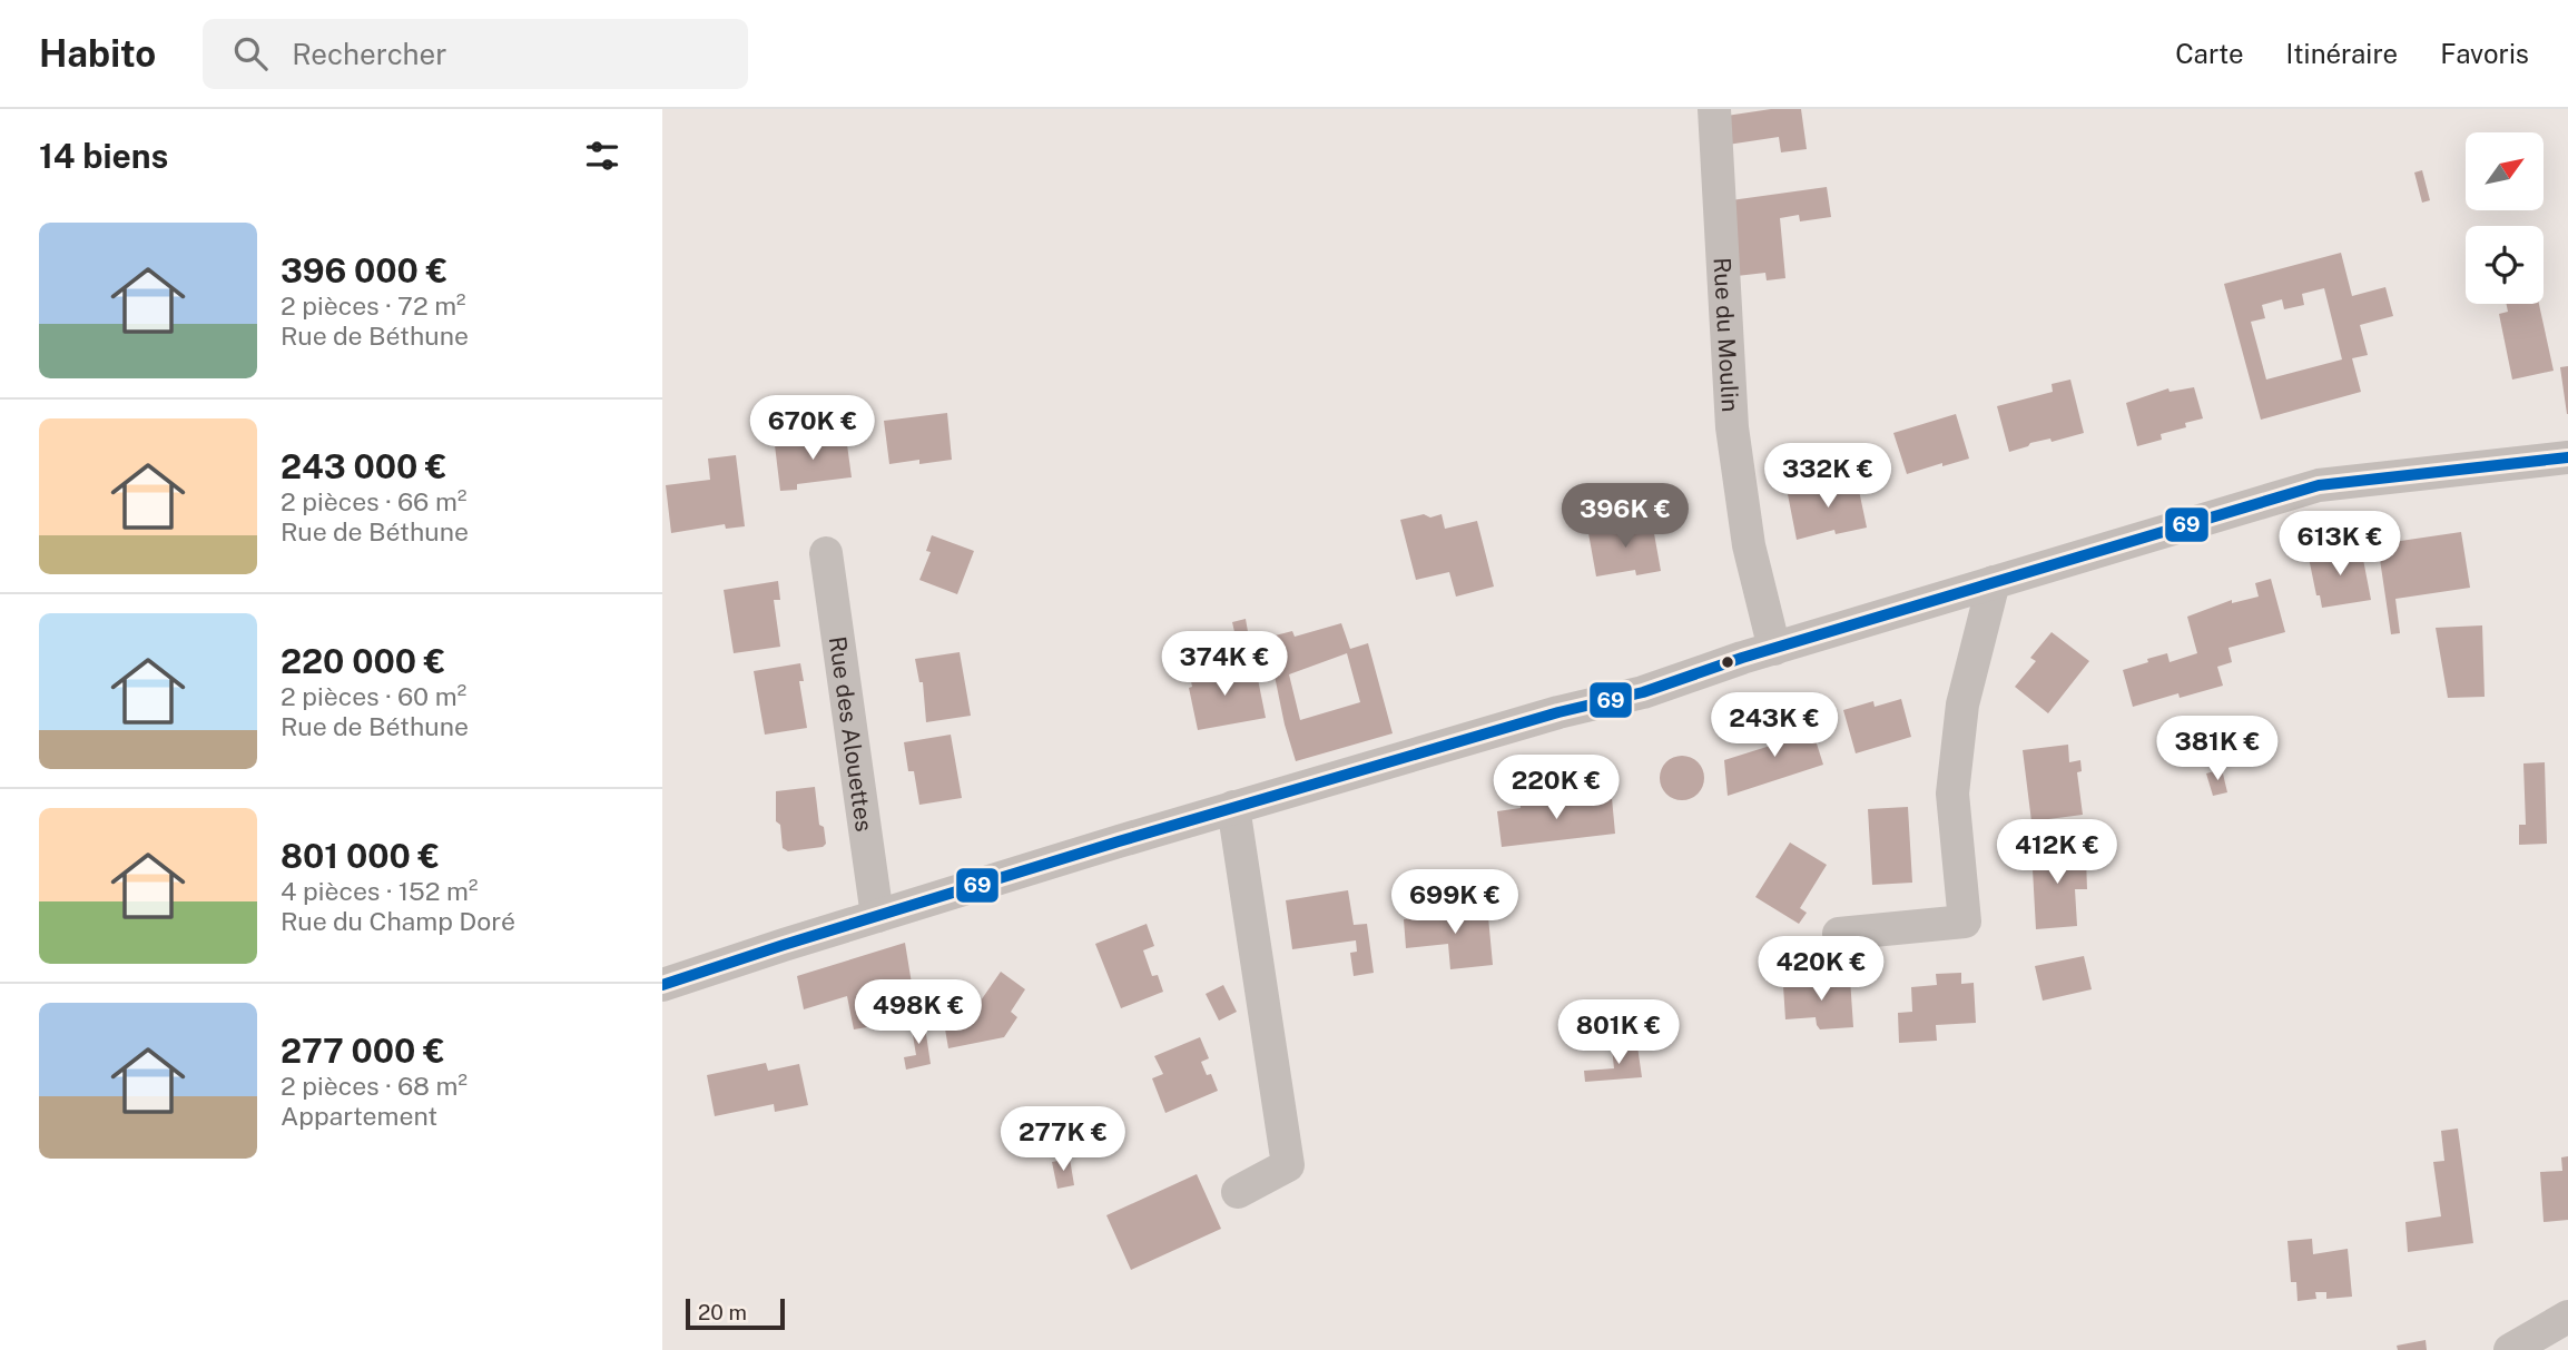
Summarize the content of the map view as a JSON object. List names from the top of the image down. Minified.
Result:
{"streets":{"street":["Rue du Moulin","Rue des Alouettes"]},"lines":["transit line 69"],"scale_bar":"20 m","north":"top right","page":{"header":"Habito","search":"Rechercher","nav":["Carte","Itinéraire","Favoris"],"heading":"14 biens","list":[{"name":"396 000 €","note":"2 pièces · 72 m² · Rue de Béthune"},{"name":"243 000 €","note":"2 pièces · 66 m² · Rue de Béthune"},{"name":"220 000 €","note":"2 pièces · 60 m² · Rue de Béthune"},{"name":"801 000 €","note":"4 pièces · 152 m² · Rue du Champ Doré"},{"name":"277 000 €","note":"2 pièces · 68 m² · Appartement"}],"price":["670K €","332K €","396K €","613K €","374K €","243K €","381K €","220K €","412K €","699K €","420K €","498K €","801K €","277K €"],"scale":"20 m"}}
